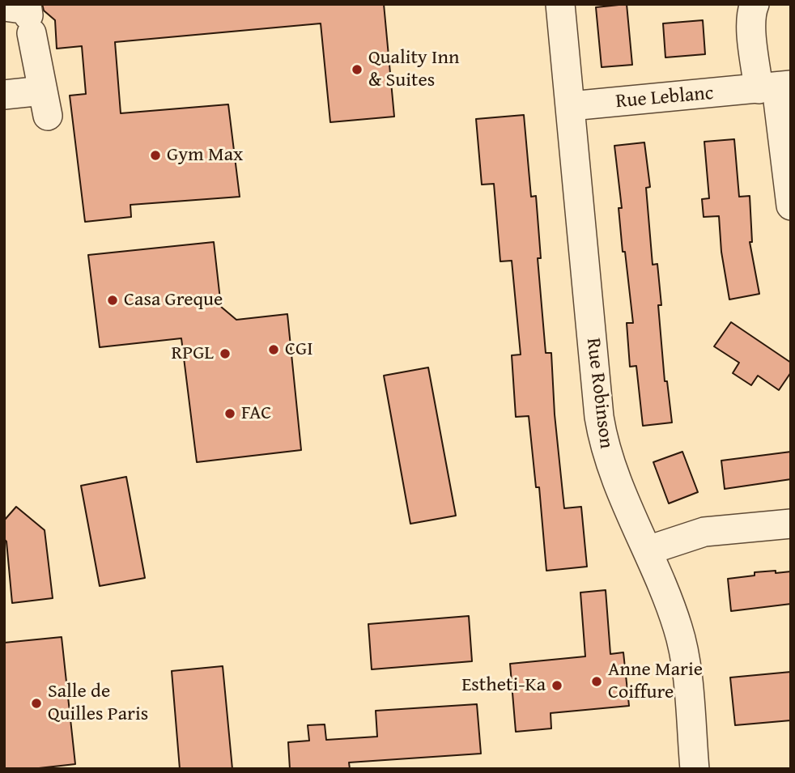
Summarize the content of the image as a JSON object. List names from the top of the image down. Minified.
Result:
{"streets":{"street":["Rue Leblanc","Rue Robinson"]},"crossings":[["Rue Leblanc","Rue Robinson"]],"places":["Quality Inn & Suites","Gym Max","Casa Greque","CGI","RPGL","FAC","Anne Marie Coiffure","Estheti-Ka","Salle de Quilles Paris"]}
